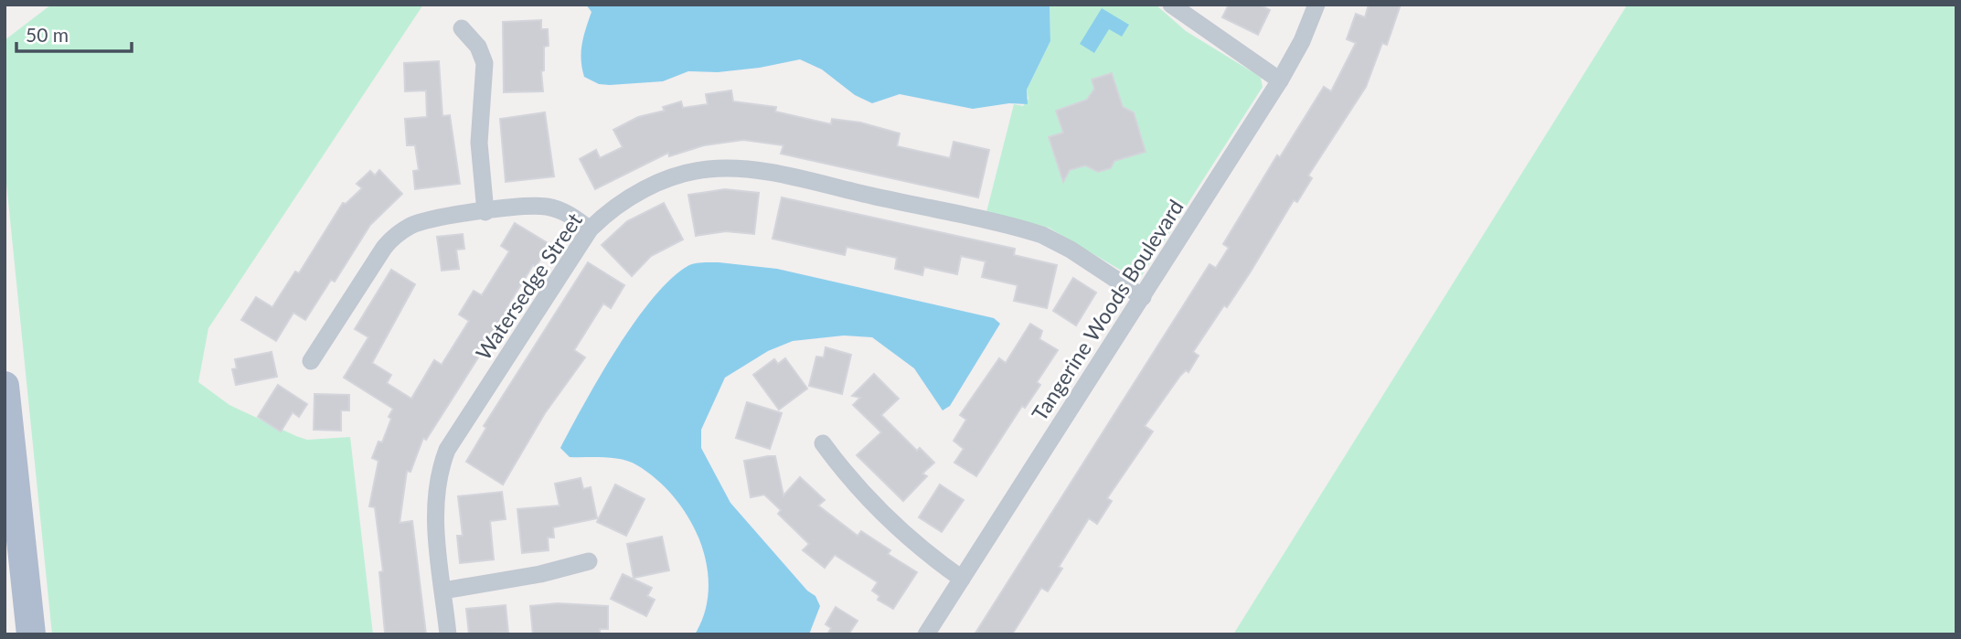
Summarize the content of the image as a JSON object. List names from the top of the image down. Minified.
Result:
{"streets":{"street":["Watersedge Street","Tangerine Woods Boulevard"]},"crossings":[["Watersedge Street","Tangerine Woods Boulevard"]],"scale_bar":"50 m"}
